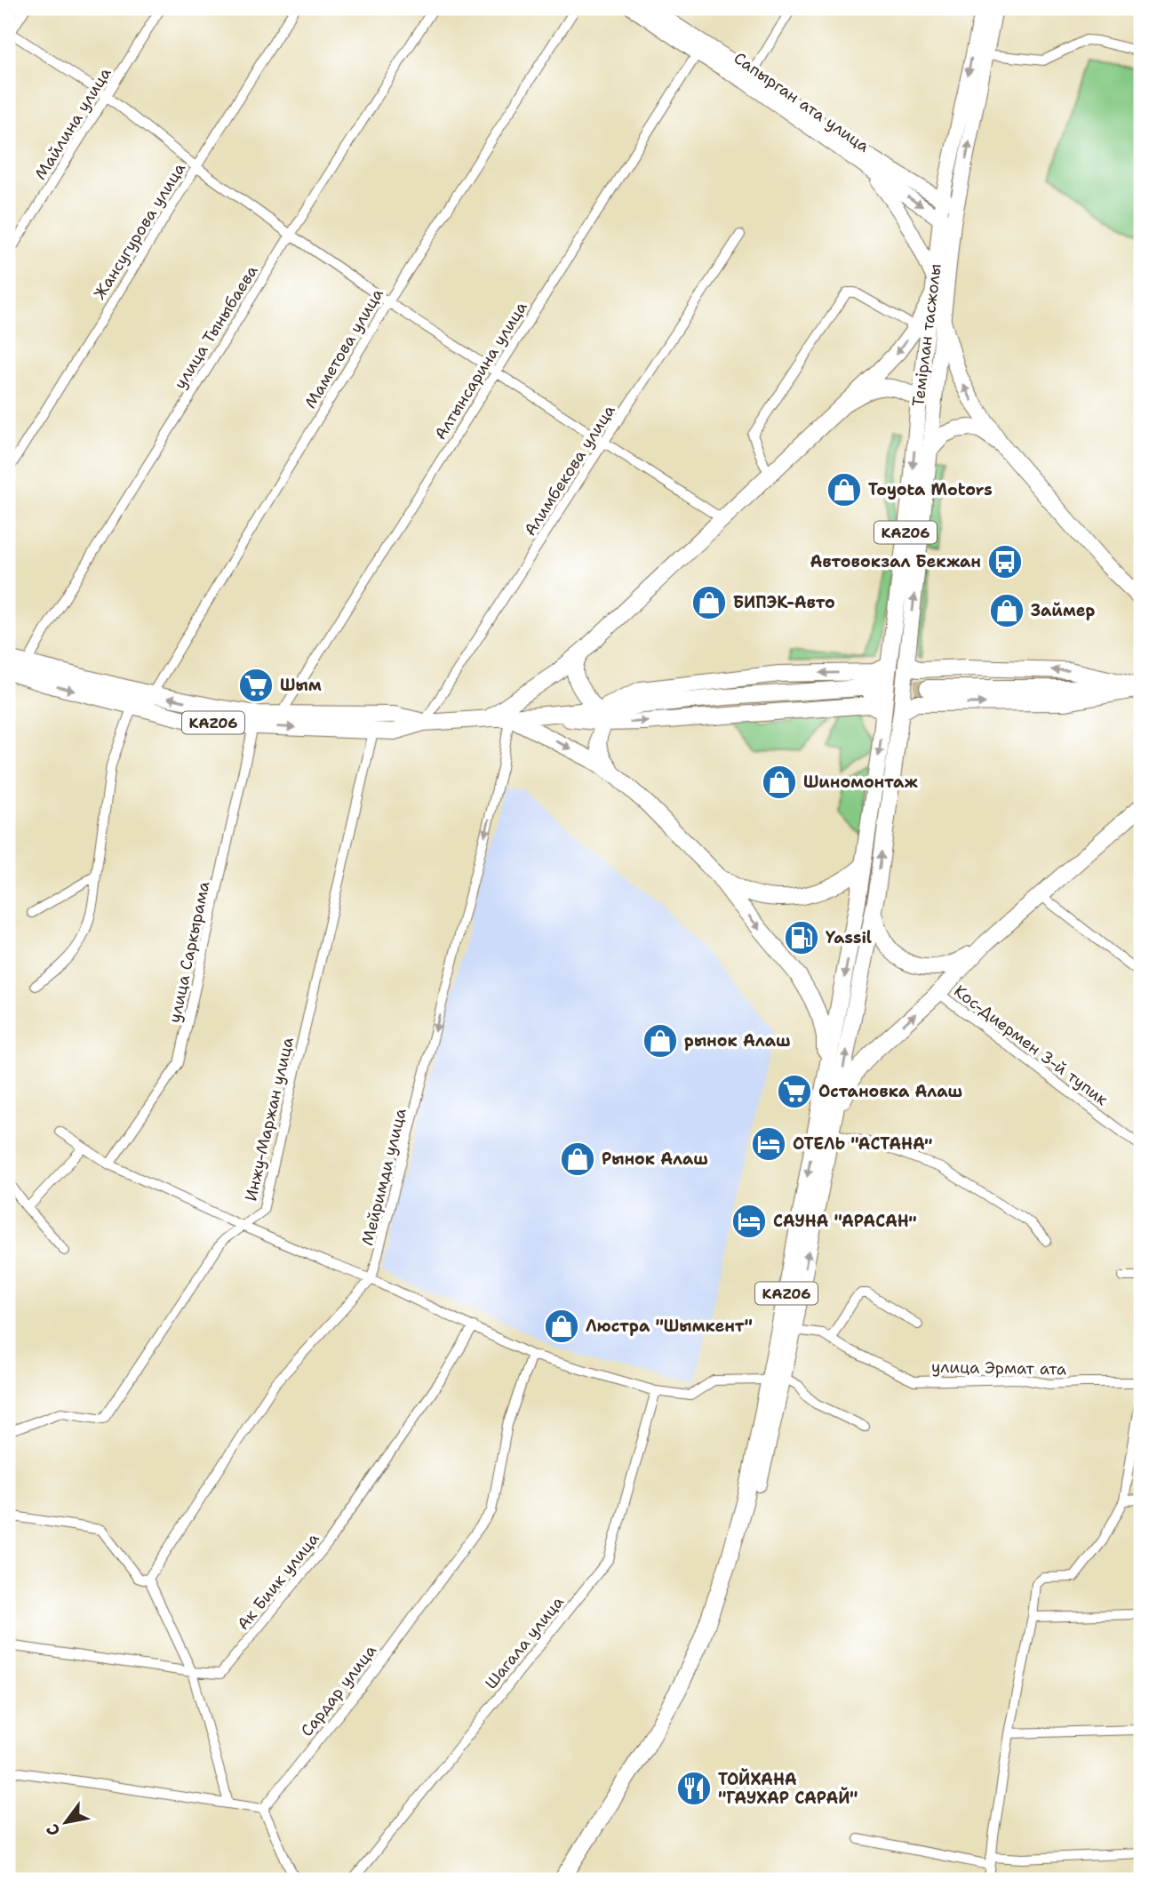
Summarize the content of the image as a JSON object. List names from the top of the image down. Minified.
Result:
{"streets":{"highway":["Темірлан тасжолы","KАZ06"],"main road":["Сапырган ата улица"],"street":["Майлина улица","Жансугурова улица","улица Тыныбаева","Маметова улица","Алтынсарина улица","Алимбекова улица","улица Саркырама","Кос-Диермен 3-й тупик","Инжу-Маржан улица","Мейримди улица","улица Эрмат ата","Ак Биик улица","Шагала улица","Сардар улица"]},"crossings":[["Сапырган ата улица","Темірлан тасжолы"],["Сапырган ата улица","Алтынсарина улица"],["улица Тыныбаева","KАZ06"],["Темірлан тасжолы","KАZ06"],["Маметова улица","KАZ06"],["Алтынсарина улица","KАZ06"],["Алимбекова улица","KАZ06"],["KАZ06","улица Саркырама"],["KАZ06","Инжу-Маржан улица"],["KАZ06","Мейримди улица"],["KАZ06","улица Эрмат ата"]],"one_way":["Мейримди улица"],"places":{"shop":["Toyota Motors","БИПЭК-Авто","Займер","Шиномонтаж","рынок Алаш","Рынок Алаш","Люстра \"Шымкент\""],"bus stop":["Автовокзал Бекжан"],"supermarket":["Шым","Остановка Алаш"],"fuel station":["Yassil"],"hotel":["ОТЕЛЬ \"АСТАНА\"","САУНА \"АРАСАН\""],"restaurant":["ТОЙХАНА \"ГАУХАР САРАЙ\""]},"north":"bottom left"}
